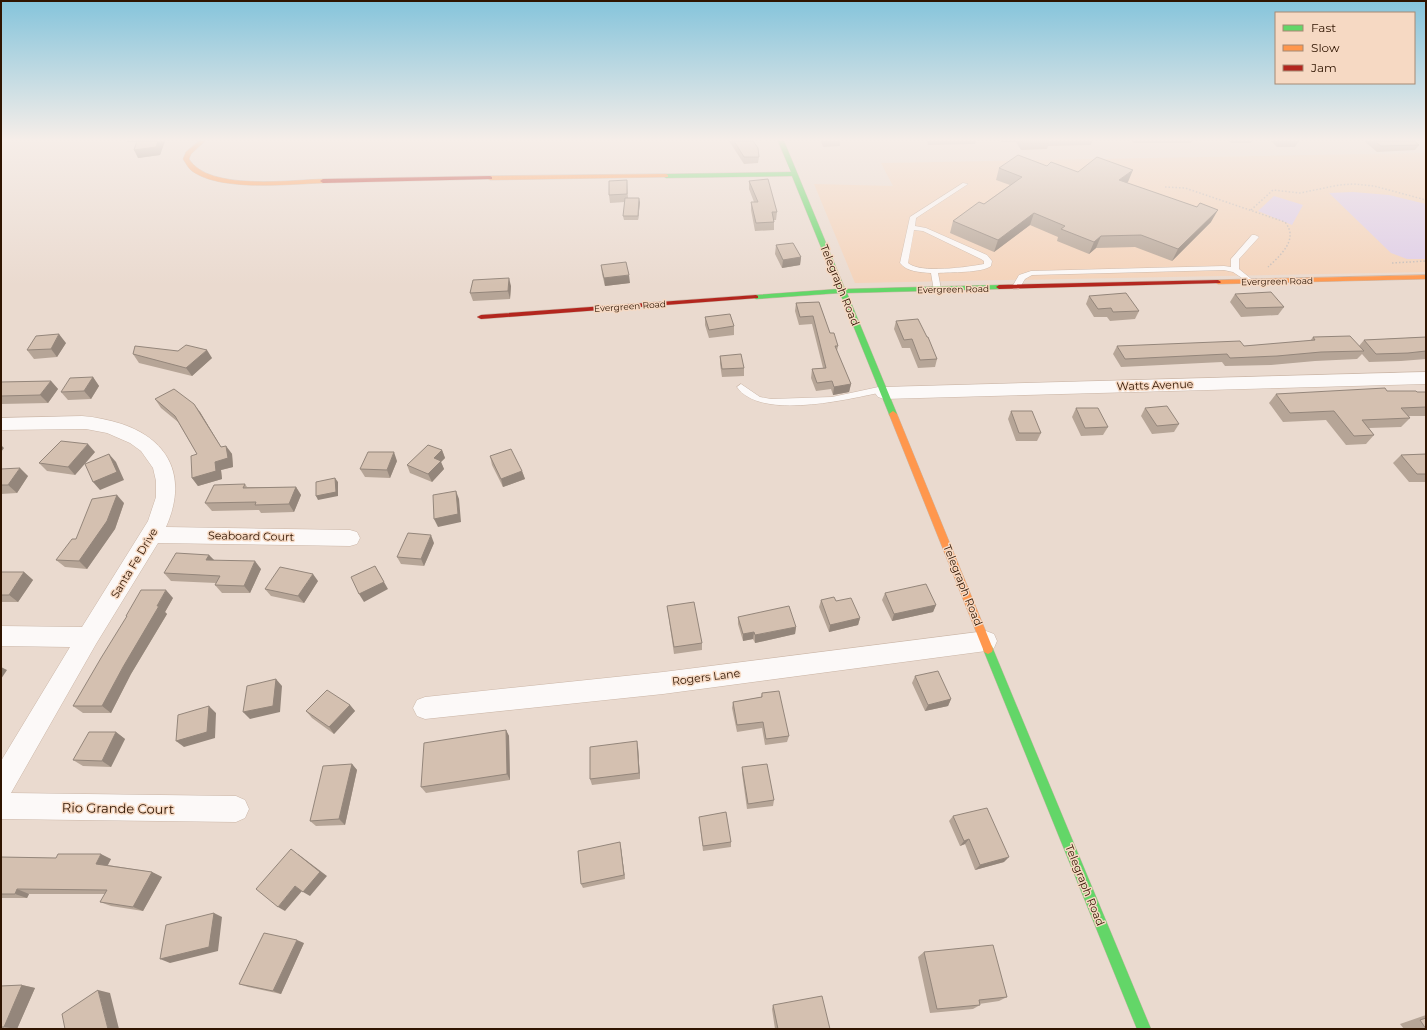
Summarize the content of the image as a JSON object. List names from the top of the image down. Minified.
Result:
{"streets":{"street":["Evergreen Road","Telegraph Road","Watts Avenue","Seaboard Court","Santa Fe Drive","Rogers Lane","Rio Grande Court"]},"crossings":[["Evergreen Road","Telegraph Road"],["Telegraph Road","Watts Avenue"],["Telegraph Road","Rogers Lane"],["Seaboard Court","Santa Fe Drive"]],"legend":["Fast","Slow","Jam"]}
